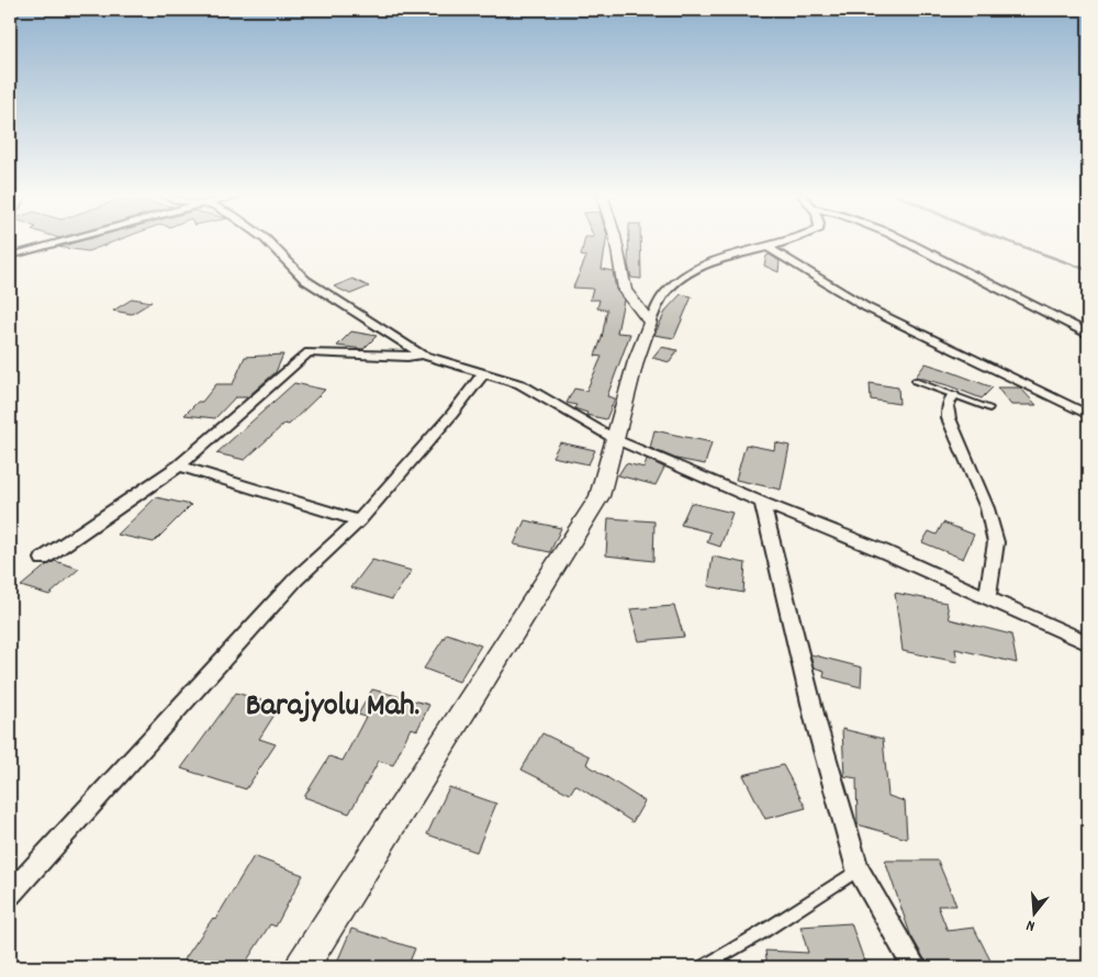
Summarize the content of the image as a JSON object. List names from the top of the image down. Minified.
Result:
{"districts":["Barajyolu Mah."],"north":"bottom"}
